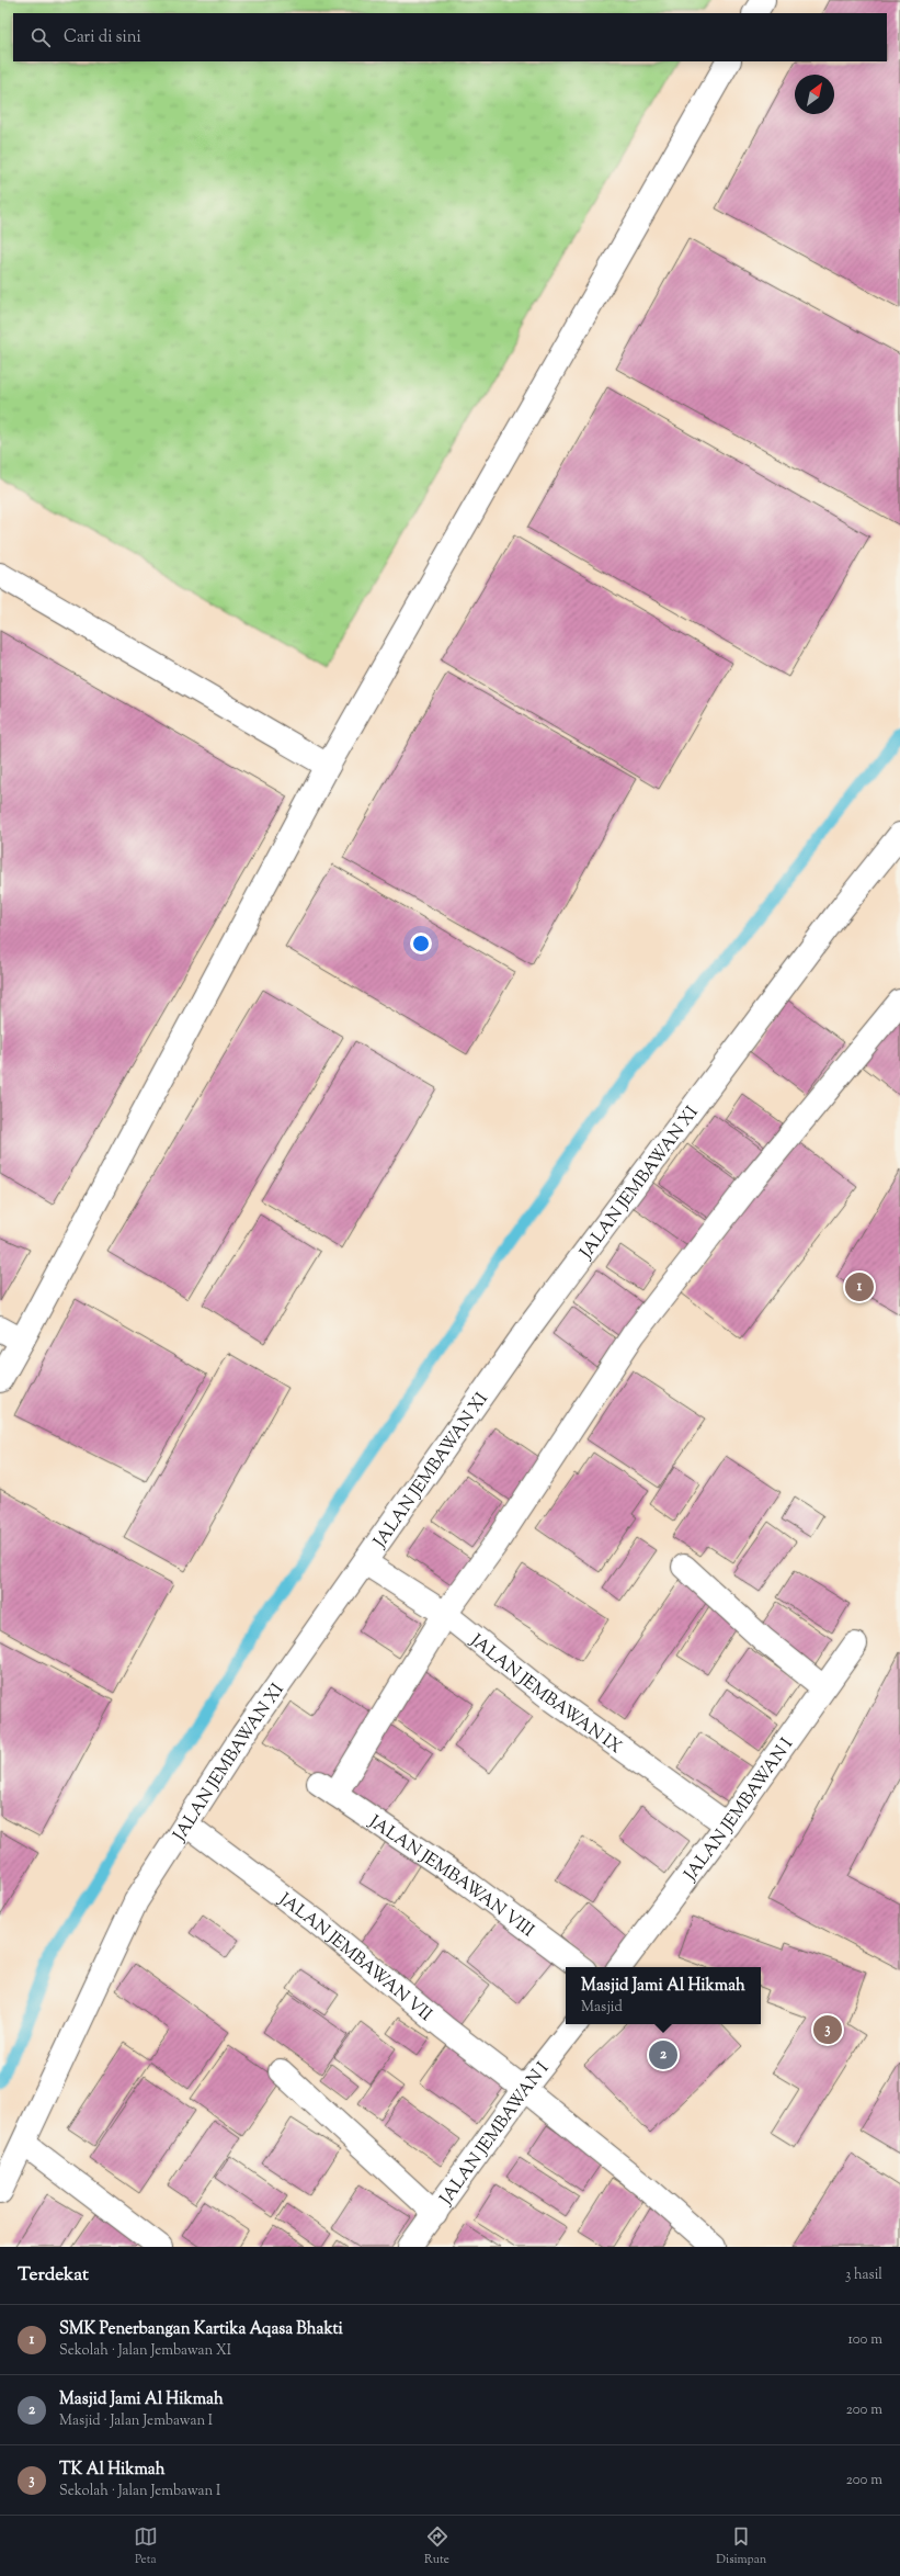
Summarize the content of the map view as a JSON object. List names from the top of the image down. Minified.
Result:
{"streets":{"street":["JALAN JEMBAWAN XI","JALAN JEMBAWAN IX","JALAN JEMBAWAN I","JALAN JEMBAWAN VIII","JALAN JEMBAWAN VII"]},"crossings":[["JALAN JEMBAWAN XI","JALAN JEMBAWAN IX"],["JALAN JEMBAWAN XI","JALAN JEMBAWAN VII"],["JALAN JEMBAWAN IX","JALAN JEMBAWAN I"],["JALAN JEMBAWAN IX","JALAN JEMBAWAN VIII"],["JALAN JEMBAWAN I","JALAN JEMBAWAN VII"]],"north":"top right","page":{"search":"Cari di sini","pins":["1","3","2"],"popup":["Masjid Jami Al Hikmah","Masjid"],"heading":["Terdekat","3 hasil"],"list":[{"mark":"1","name":"SMK Penerbangan Kartika Aqasa Bhakti","note":"Sekolah · Jalan Jembawan XI","value":"100 m"},{"mark":"2","name":"Masjid Jami Al Hikmah","note":"Masjid · Jalan Jembawan I","value":"200 m"},{"mark":"3","name":"TK Al Hikmah","note":"Sekolah · Jalan Jembawan I","value":"200 m"}],"nav":["Peta","Rute","Disimpan"]}}
